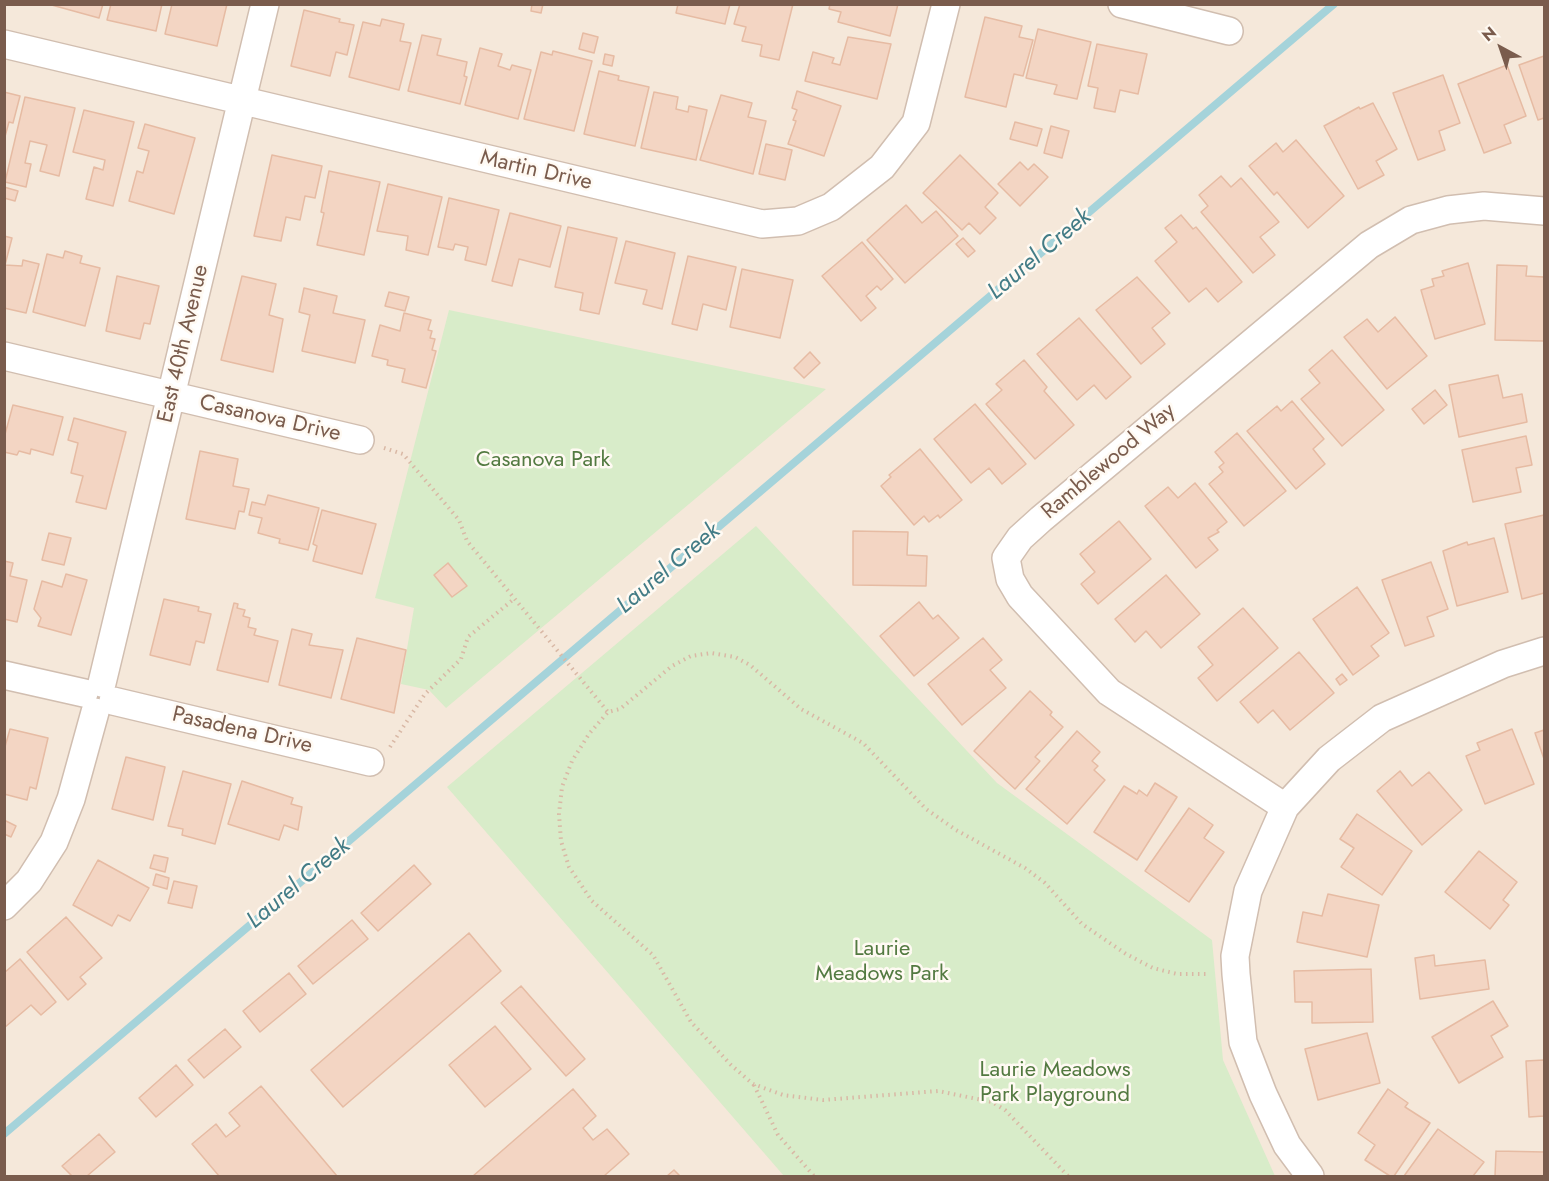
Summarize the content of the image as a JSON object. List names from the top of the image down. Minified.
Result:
{"streets":{"street":["Martin Drive","East 40th Avenue","Casanova Drive","Ramblewood Way","Pasadena Drive"]},"crossings":[["Martin Drive","East 40th Avenue"],["East 40th Avenue","Casanova Drive"],["East 40th Avenue","Pasadena Drive"]],"water":["Laurel Creek"],"parks":["Casanova Park","Laurie Meadows Park","Laurie Meadows Park Playground"],"north":"top left"}
